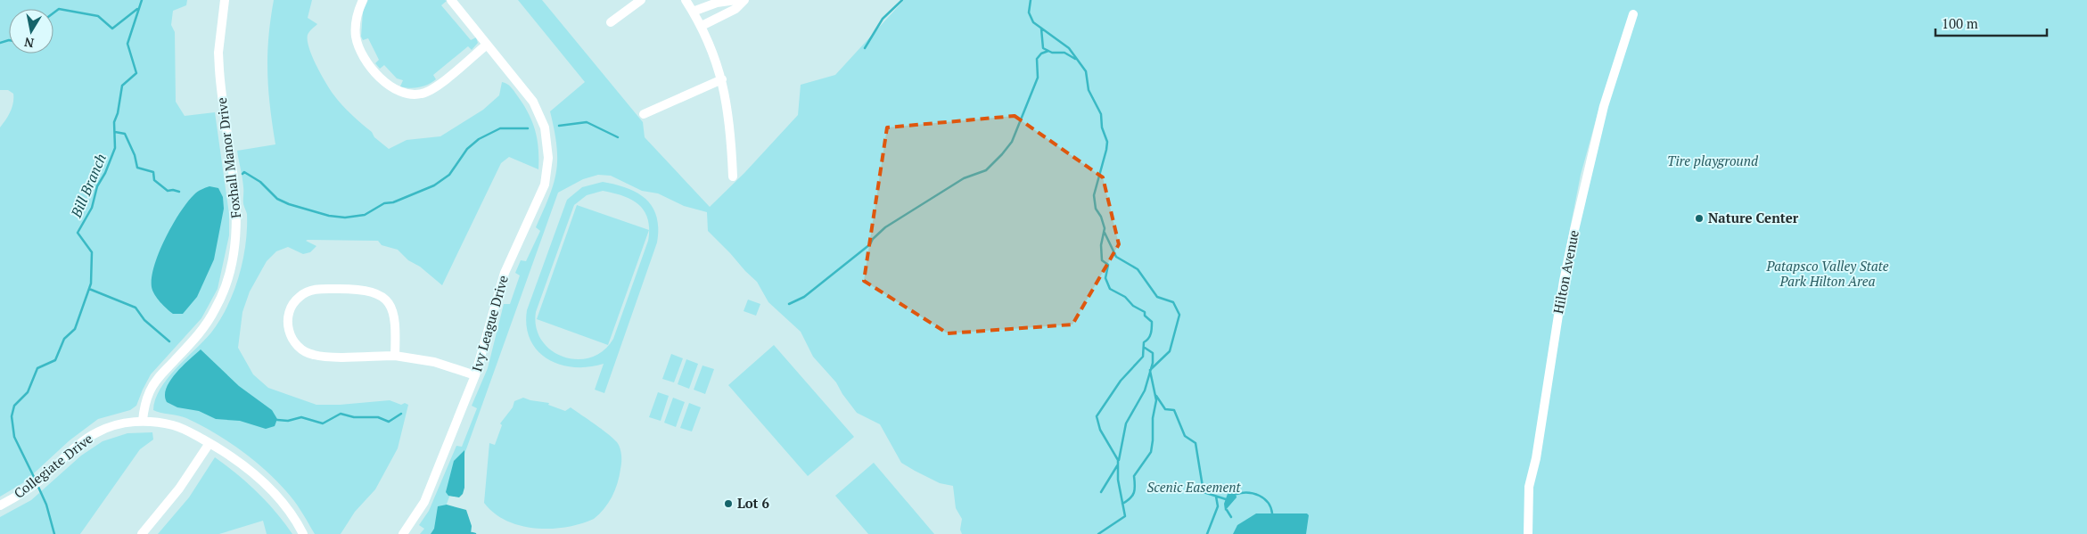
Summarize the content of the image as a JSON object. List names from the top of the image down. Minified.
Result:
{"streets":{"street":["Foxhall Manor Drive","Hilton Avenue","Ivy League Drive","Collegiate Drive"]},"crossings":[["Foxhall Manor Drive","Collegiate Drive"]],"water":["Bill Branch"],"parks":["Tire playground","Patapsco Valley State Park Hilton Area","Scenic Easement"],"places":["Nature Center","Lot 6"],"scale_bar":"100 m","north":"bottom"}
